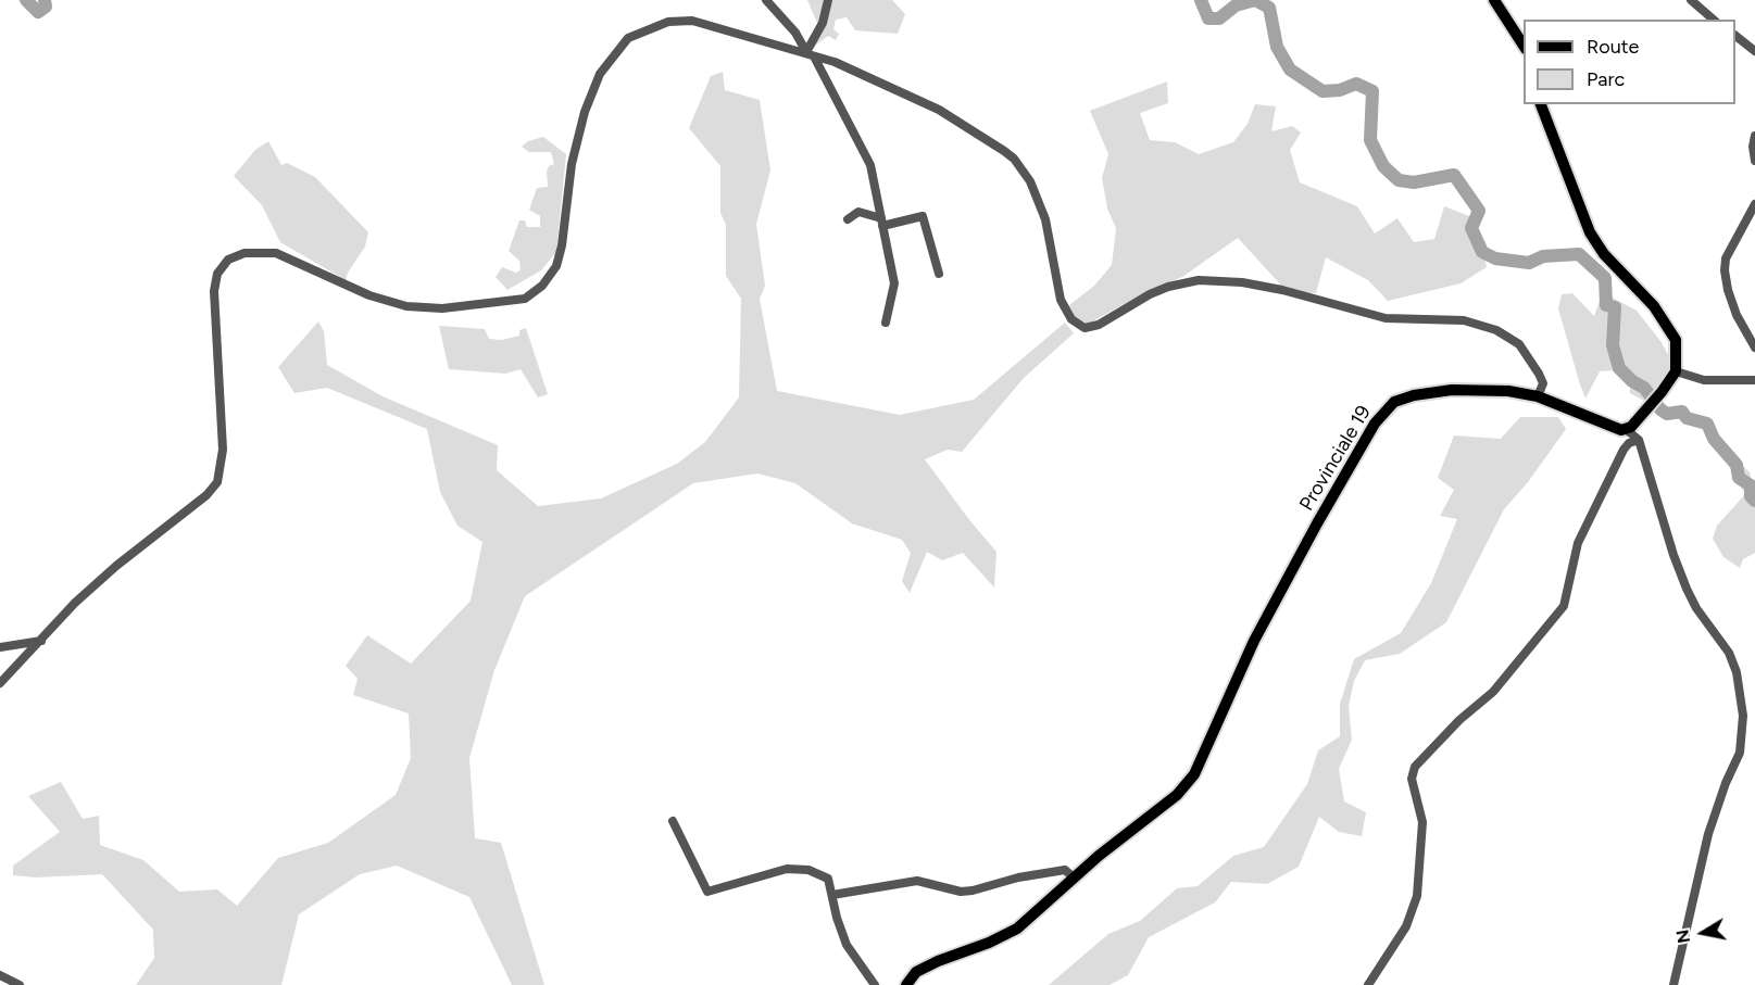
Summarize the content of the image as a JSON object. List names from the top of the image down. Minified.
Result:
{"streets":{"main road":["Provinciale 19"]},"legend":["Route","Parc"],"north":"left"}
